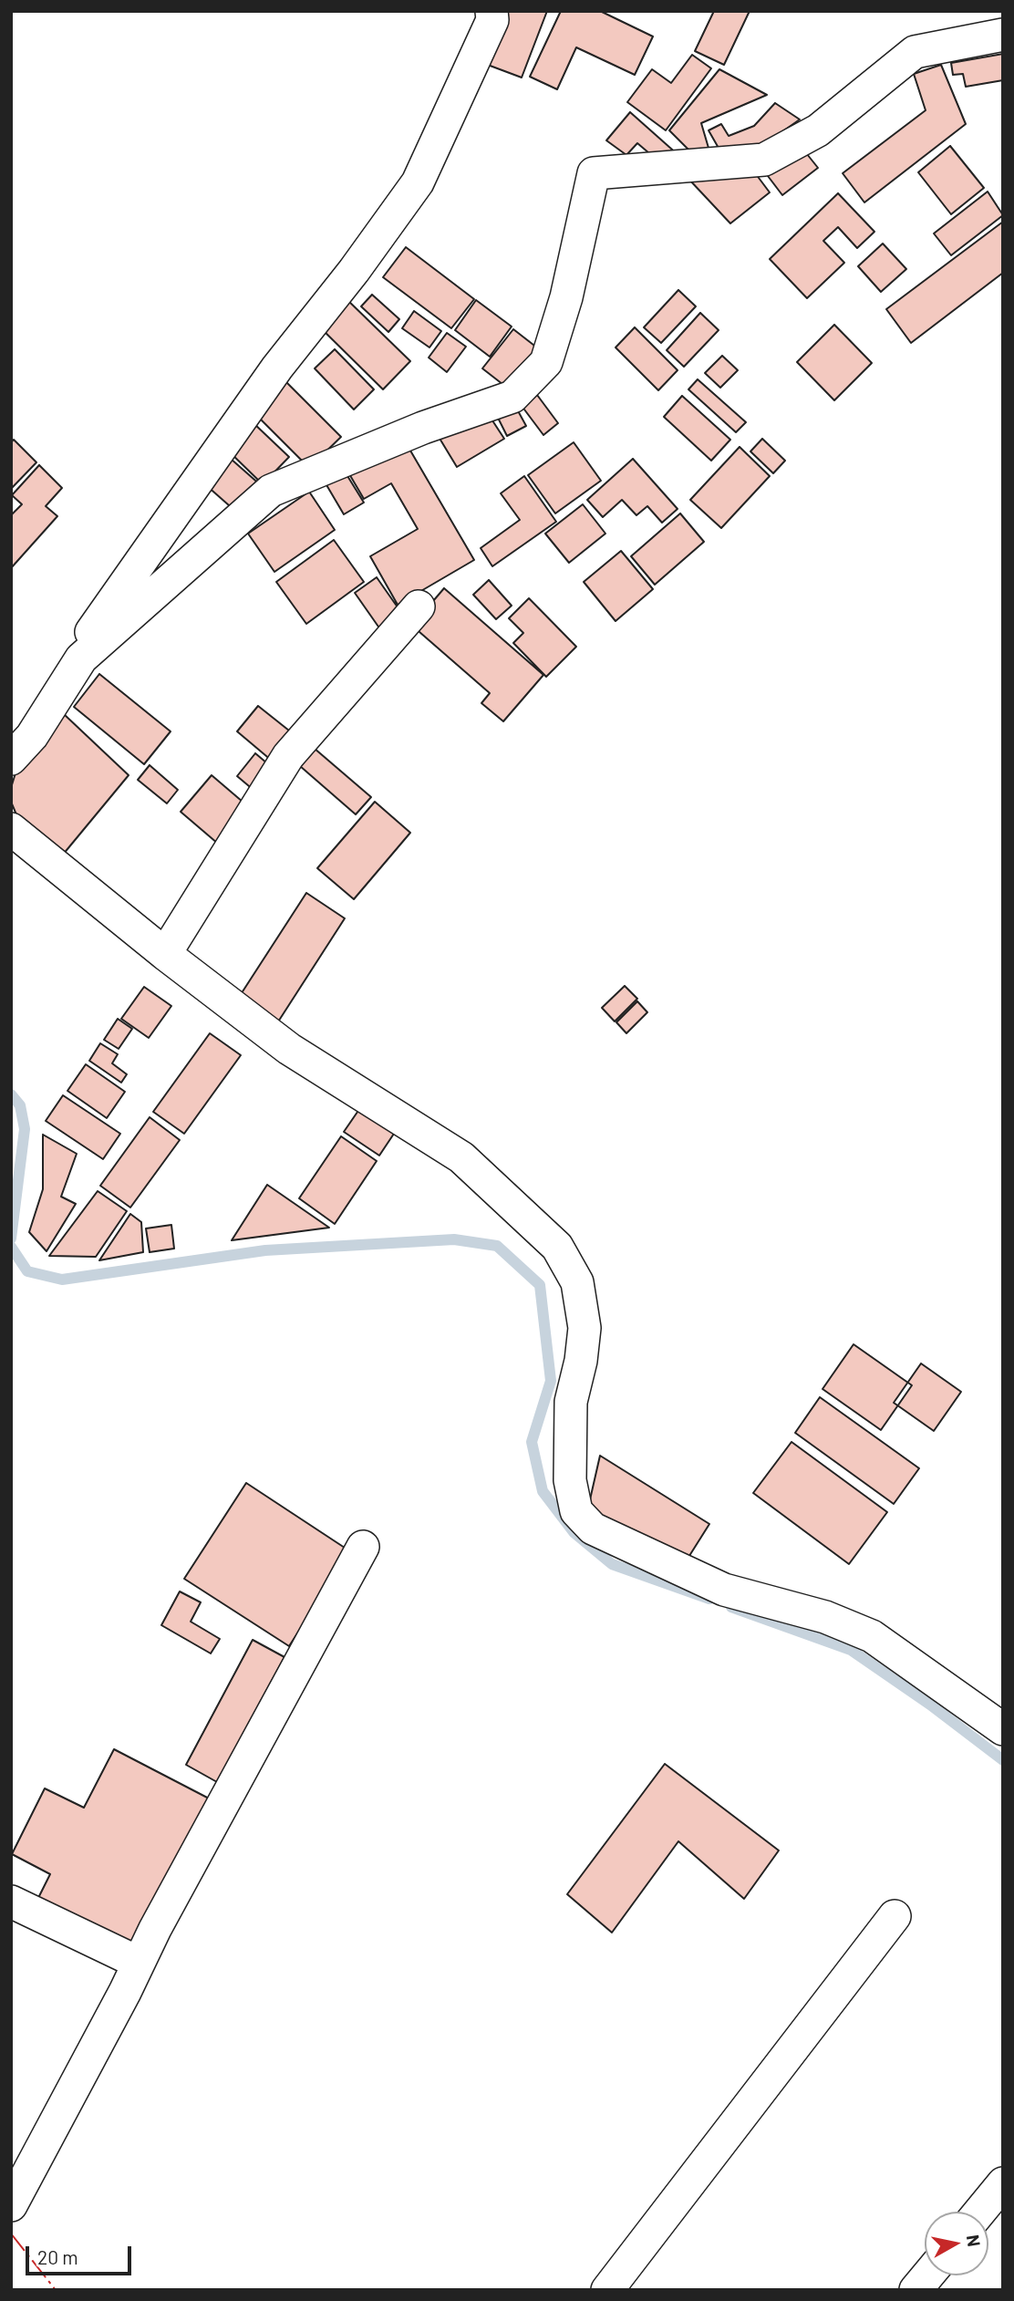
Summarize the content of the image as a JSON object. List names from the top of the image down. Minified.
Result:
{"scale_bar":"20 m","north":"right"}
